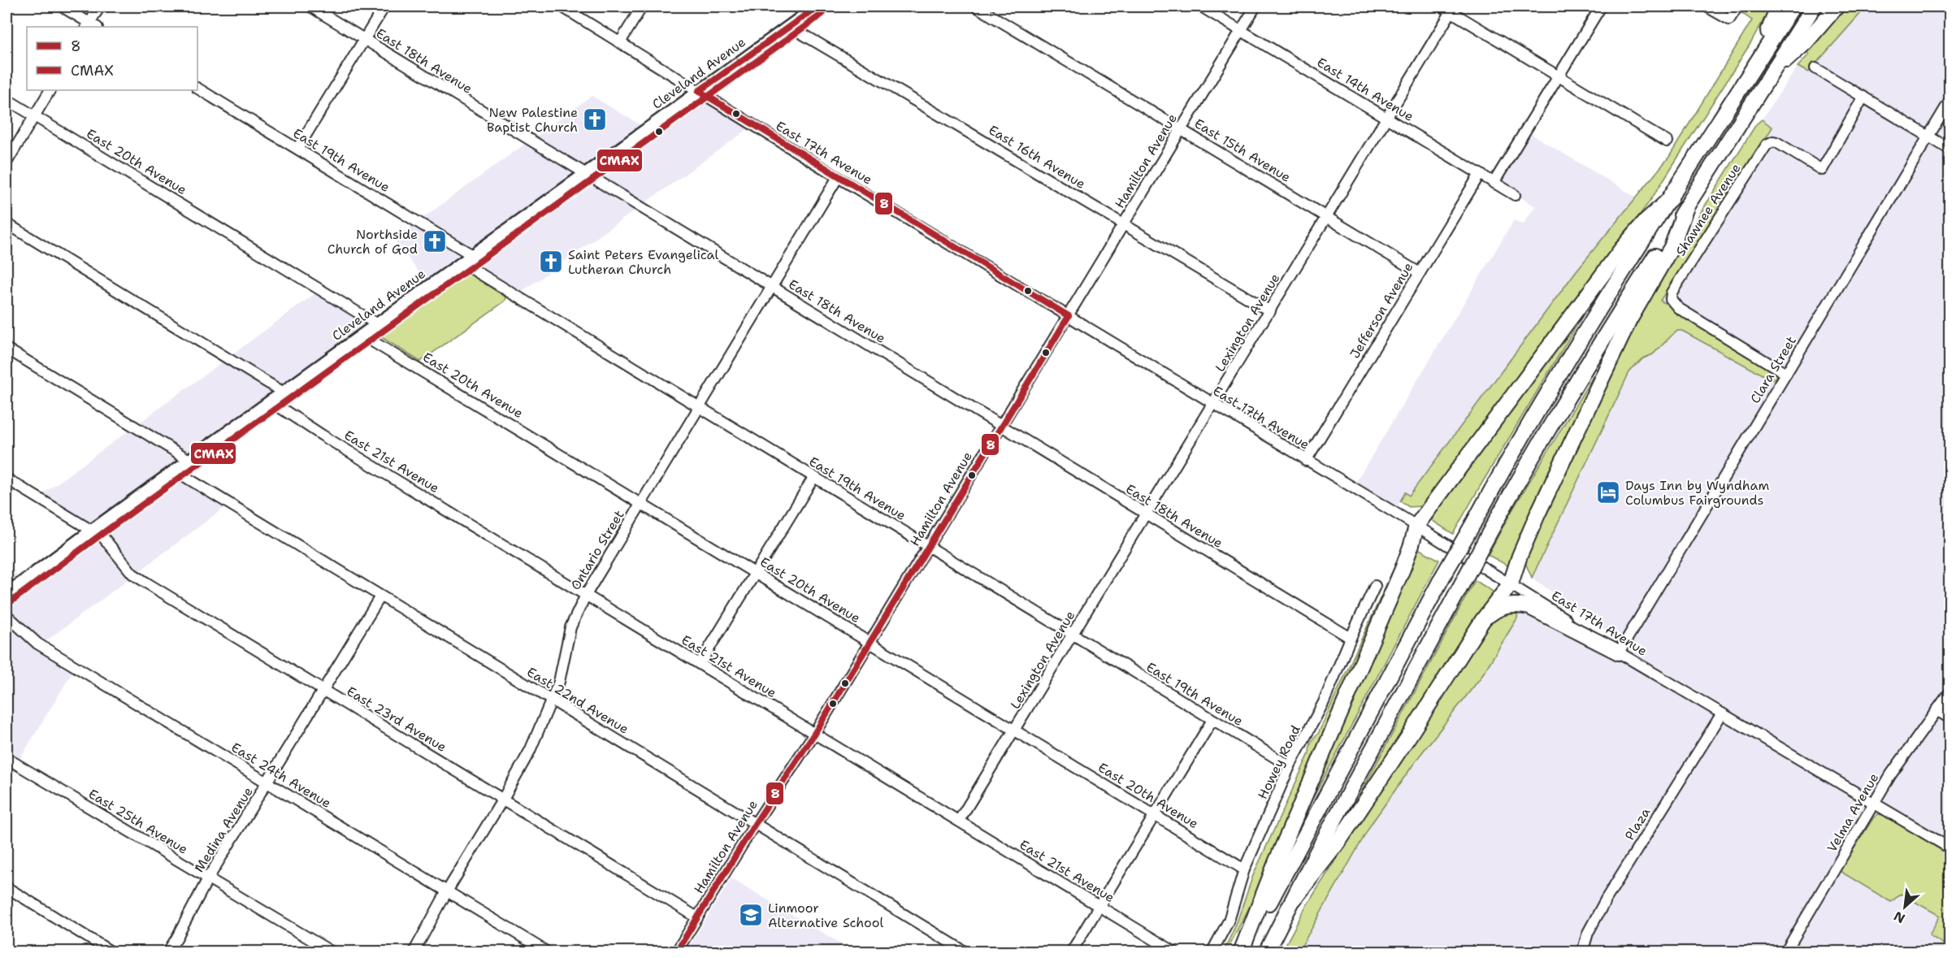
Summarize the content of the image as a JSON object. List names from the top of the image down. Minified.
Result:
{"streets":{"main road":["Cleveland Avenue"],"street":["East 18th Avenue","East 14th Avenue","East 15th Avenue","East 17th Avenue","East 16th Avenue","East 19th Avenue","Hamilton Avenue","East 20th Avenue","Shawnee Avenue","Jefferson Avenue","Lexington Avenue","Clara Street","East 21st Avenue","Ontario Street","East 22nd Avenue","East 23rd Avenue","Howey Road","East 24th Avenue","Velma Avenue","East 25th Avenue","Plaza","Medina Avenue"]},"crossings":[["East 18th Avenue","Cleveland Avenue"],["East 18th Avenue","Hamilton Avenue"],["East 18th Avenue","Lexington Avenue"],["East 18th Avenue","Ontario Street"],["East 18th Avenue","Howey Road"],["Cleveland Avenue","East 17th Avenue"],["Cleveland Avenue","East 16th Avenue"],["Cleveland Avenue","East 19th Avenue"],["Cleveland Avenue","East 20th Avenue"],["Cleveland Avenue","East 21st Avenue"],["Cleveland Avenue","East 22nd Avenue"],["Cleveland Avenue","East 23rd Avenue"],["East 14th Avenue","Hamilton Avenue"],["East 14th Avenue","Jefferson Avenue"],["East 14th Avenue","Lexington Avenue"],["East 15th Avenue","Hamilton Avenue"],["East 15th Avenue","Jefferson Avenue"],["East 15th Avenue","Lexington Avenue"],["East 17th Avenue","Hamilton Avenue"],["East 17th Avenue","Jefferson Avenue"],["East 17th Avenue","Lexington Avenue"],["East 17th Avenue","Clara Street"],["East 17th Avenue","Ontario Street"],["East 17th Avenue","Velma Avenue"],["East 17th Avenue","Plaza"],["East 16th Avenue","Hamilton Avenue"],["East 16th Avenue","Lexington Avenue"],["East 19th Avenue","Hamilton Avenue"],["East 19th Avenue","Lexington Avenue"],["East 19th Avenue","Ontario Street"],["East 19th Avenue","Howey Road"],["Hamilton Avenue","East 20th Avenue"],["Hamilton Avenue","East 21st Avenue"],["Hamilton Avenue","East 22nd Avenue"],["Hamilton Avenue","East 23rd Avenue"],["East 20th Avenue","Lexington Avenue"],["East 20th Avenue","Ontario Street"],["East 20th Avenue","Howey Road"],["Shawnee Avenue","Clara Street"],["Lexington Avenue","East 21st Avenue"],["East 21st Avenue","Ontario Street"],["Ontario Street","East 22nd Avenue"],["Ontario Street","East 23rd Avenue"],["Ontario Street","East 24th Avenue"],["East 22nd Avenue","Medina Avenue"],["East 23rd Avenue","Medina Avenue"],["East 24th Avenue","Medina Avenue"],["East 25th Avenue","Medina Avenue"]],"places":{"church":["New Palestine Baptist Church","Northside Church of God","Saint Peters Evangelical Lutheran Church"],"hotel":["Days Inn by Wyndham Columbus Fairgrounds"],"school or university":["Linmoor Alternative School"]},"lines":["transit line 8","transit line CMAX"],"legend":["8","CMAX"],"north":"bottom left"}
